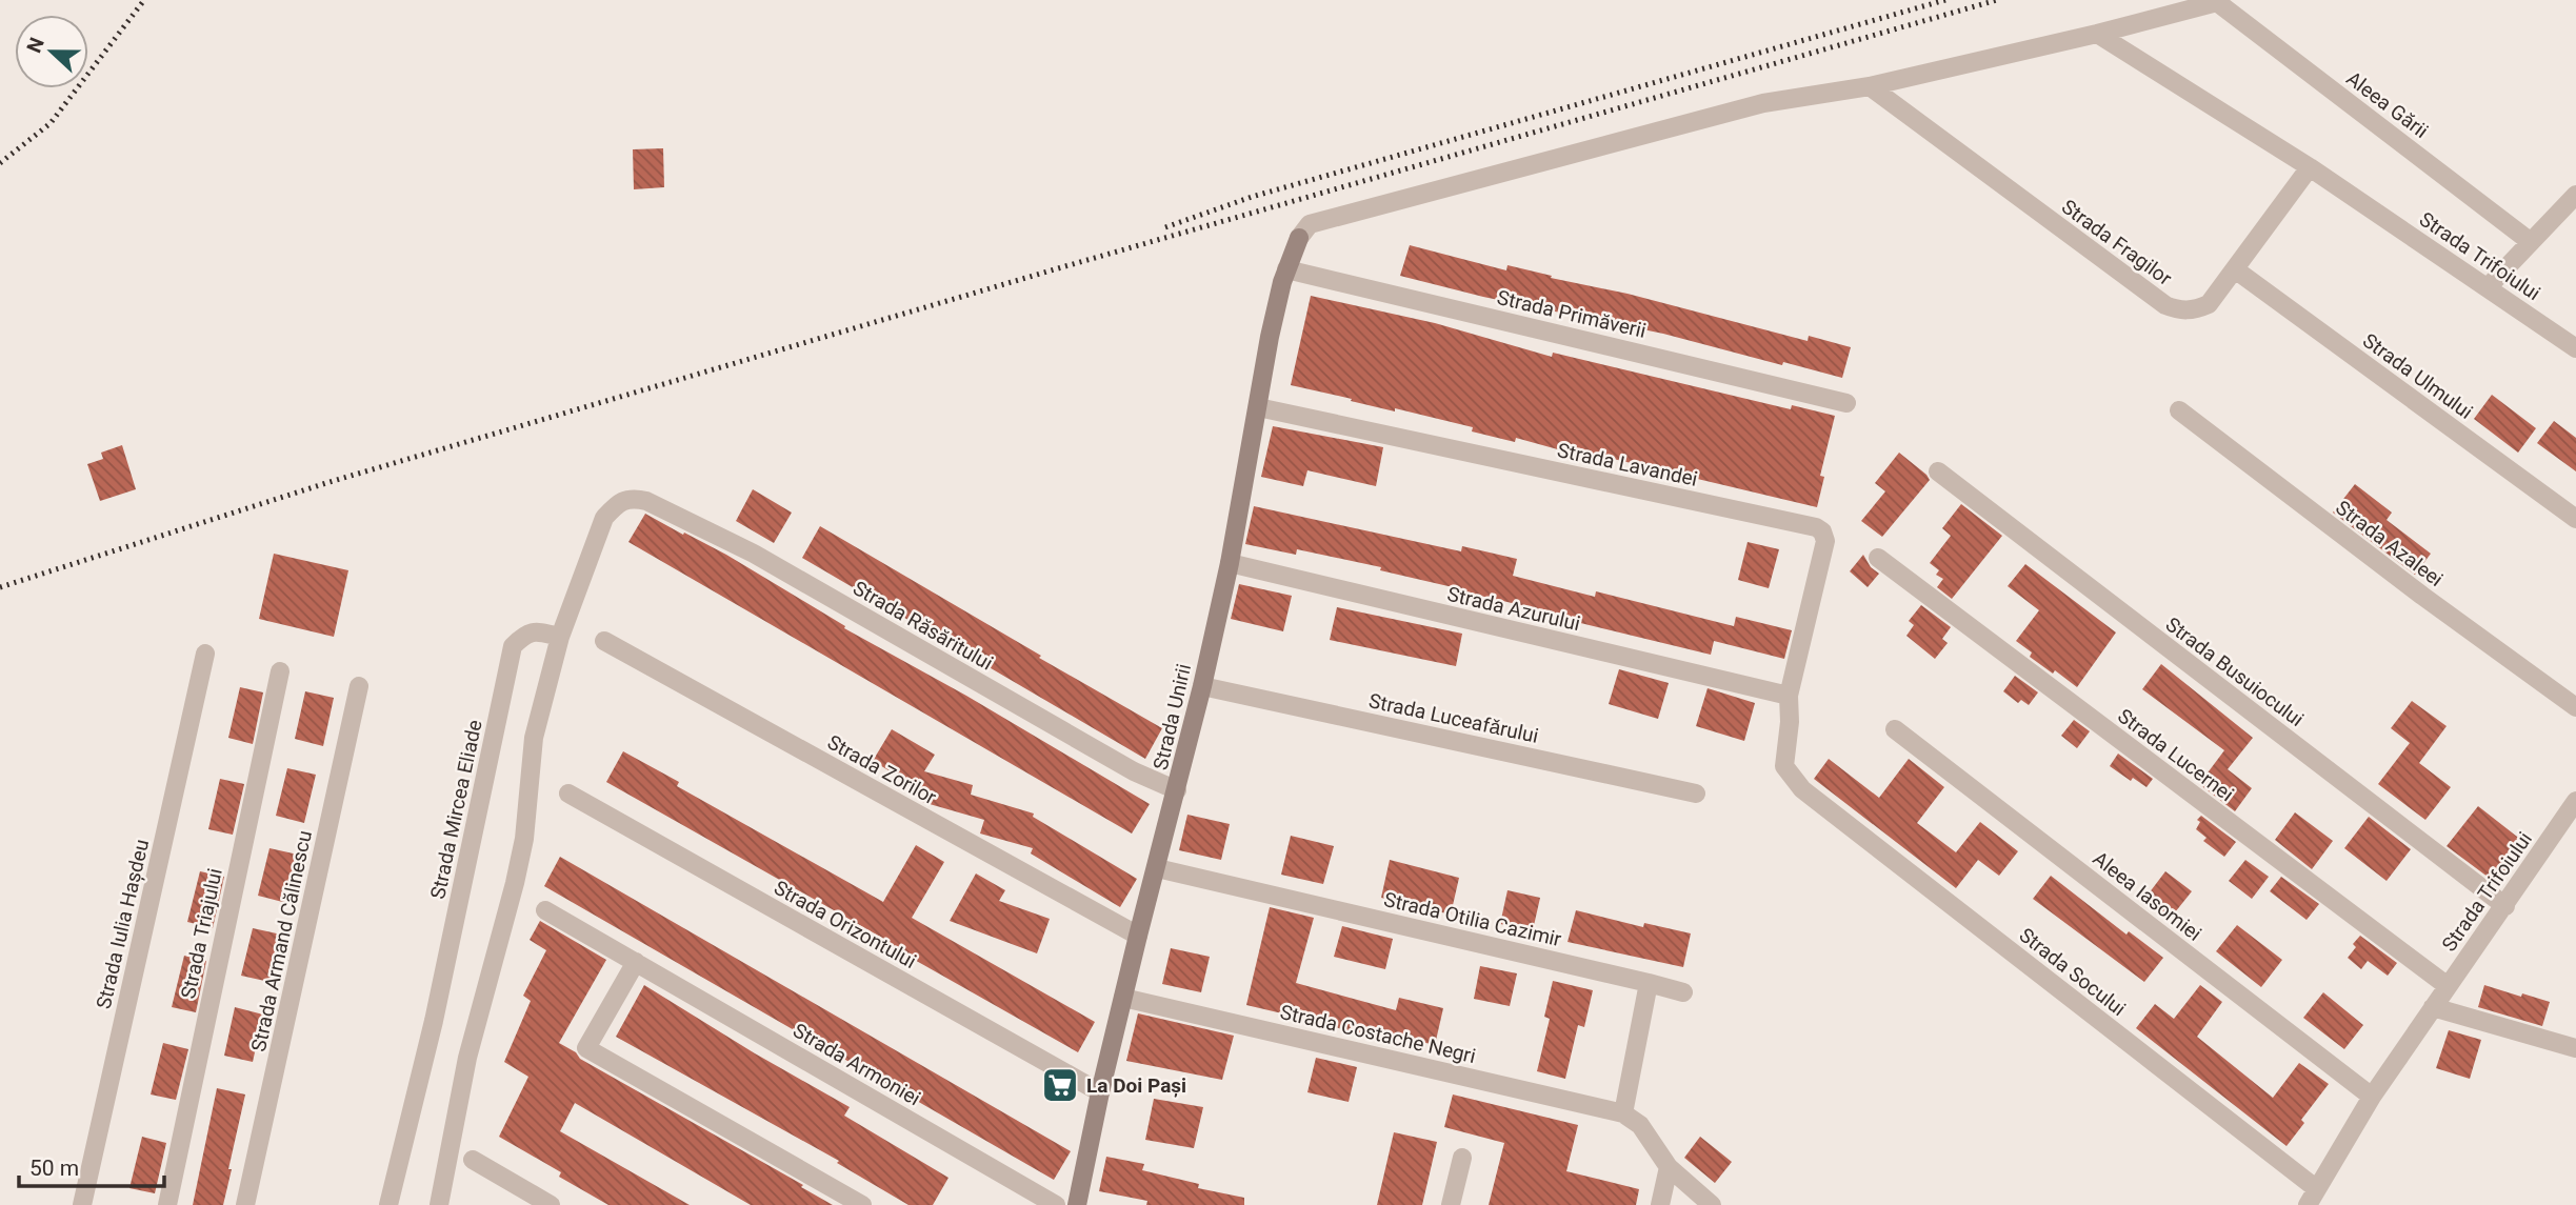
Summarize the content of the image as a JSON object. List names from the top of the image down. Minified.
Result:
{"streets":{"street":["Aleea Gării","Strada Fragilor","Strada Trifoiului","Strada Primăverii","Strada Ulmului","Strada Lavandei","Strada Azaleei","Strada Azurului","Strada Răsăritului","Strada Busuiocului","Strada Unirii","Strada Luceafǎrului","Strada Lucernei","Strada Zorilor","Strada Mircea Eliade","Aleea Iasomiei","Strada Otilia Cazimir","Strada Iulia Hașdeu","Strada Orizontului","Strada Triajului","Strada Armand Călinescu","Strada Socului","Strada Costache Negri","Strada Armoniei"]},"crossings":[["Strada Fragilor","Strada Trifoiului"],["Strada Fragilor","Strada Ulmului"],["Strada Fragilor","Strada Unirii"],["Strada Trifoiului","Strada Busuiocului"],["Strada Trifoiului","Strada Lucernei"],["Strada Trifoiului","Aleea Iasomiei"],["Strada Trifoiului","Strada Socului"],["Strada Primăverii","Strada Unirii"],["Strada Lavandei","Strada Azurului"],["Strada Lavandei","Strada Unirii"],["Strada Lavandei","Strada Socului"],["Strada Azurului","Strada Unirii"],["Strada Răsăritului","Strada Unirii"],["Strada Răsăritului","Strada Mircea Eliade"],["Strada Unirii","Strada Luceafǎrului"],["Strada Unirii","Strada Zorilor"],["Strada Unirii","Strada Otilia Cazimir"],["Strada Unirii","Strada Orizontului"],["Strada Unirii","Strada Costache Negri"]],"places":{"supermarket":["La Doi Pași"]},"scale_bar":"50 m","north":"left"}
